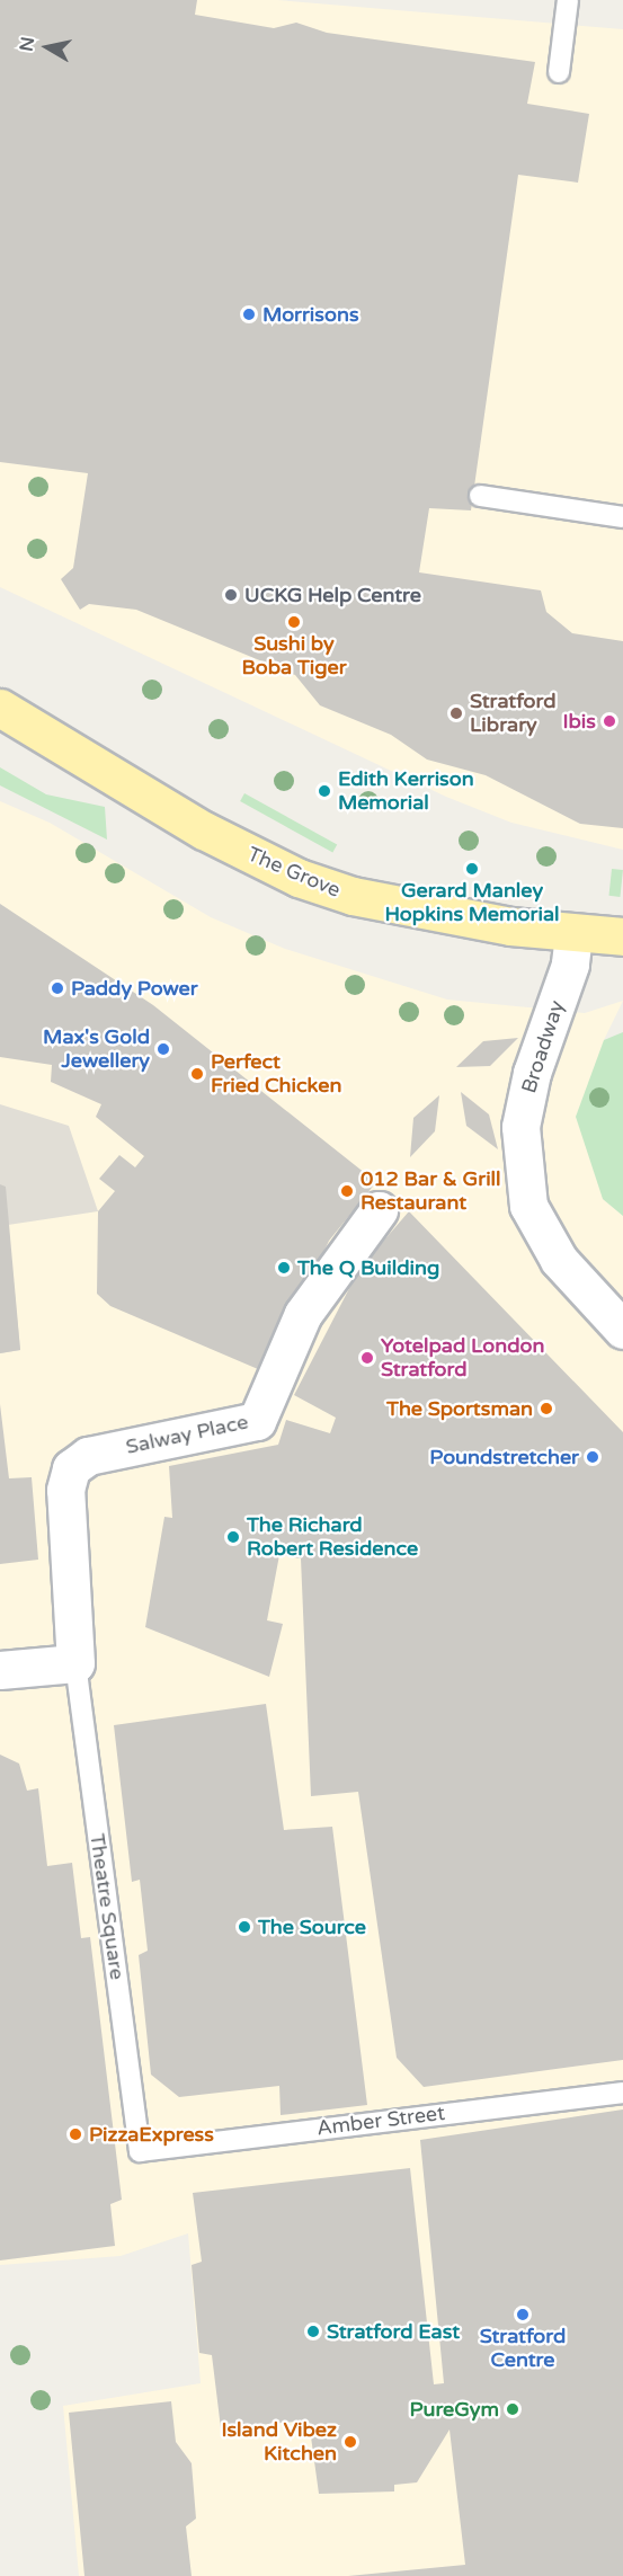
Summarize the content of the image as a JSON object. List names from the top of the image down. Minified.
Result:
{"streets":{"main road":["The Grove"],"street":["Broadway","Salway Place"],"lane":["Theatre Square","Amber Street"]},"crossings":[["The Grove","Broadway"],["Salway Place","Theatre Square"],["Theatre Square","Amber Street"]],"places":["Morrisons","UCKG Help Centre","Sushi by Boba Tiger","Stratford Library","Ibis","Edith Kerrison Memorial","Gerard Manley Hopkins Memorial","Paddy Power","Max's Gold Jewellery","Perfect Fried Chicken","012 Bar & Grill Restaurant","The Q Building","Yotelpad London Stratford","The Sportsman","Poundstretcher","The Richard Robert Residence","The Source","PizzaExpress","Stratford Centre","Stratford East","PureGym","Island Vibez Kitchen"],"north":"left"}
